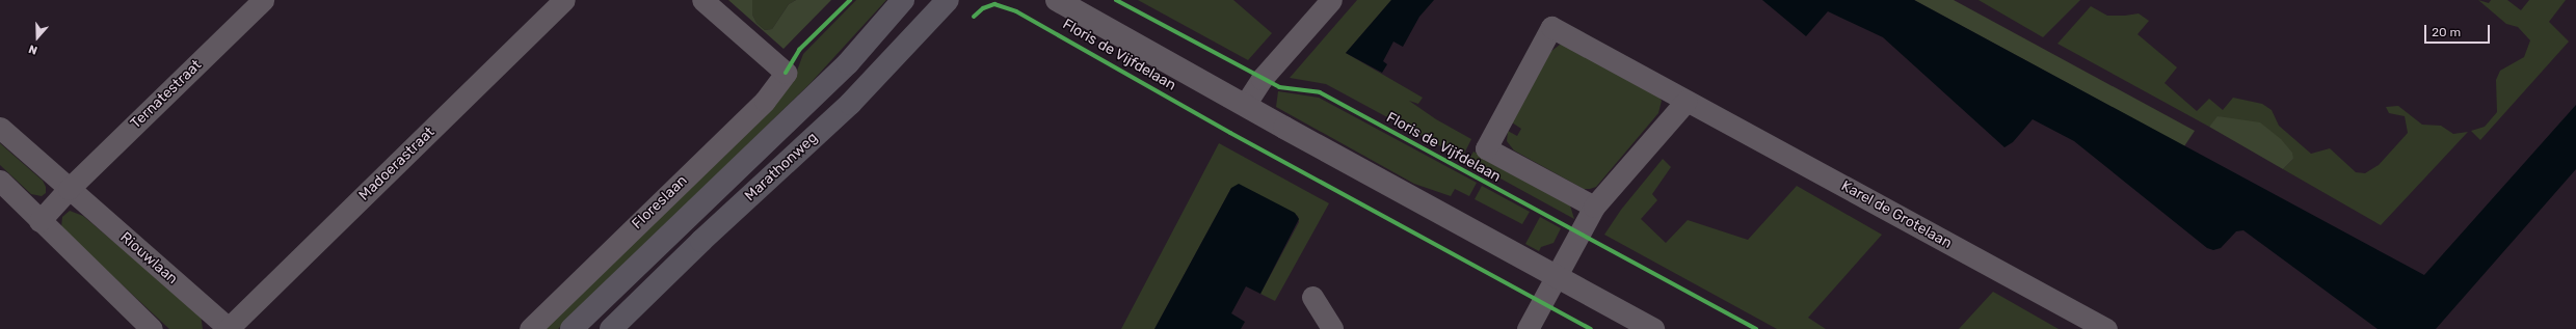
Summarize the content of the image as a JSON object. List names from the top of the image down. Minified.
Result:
{"streets":{"main road":["Marathonweg"],"street":["Floris de Vijfdelaan","Ternatestraat","Madoerastraat","Floreslaan","Karel de Grotelaan","Riouwlaan"]},"crossings":[["Ternatestraat","Riouwlaan"],["Madoerastraat","Riouwlaan"]],"scale_bar":"20 m","north":"bottom"}
